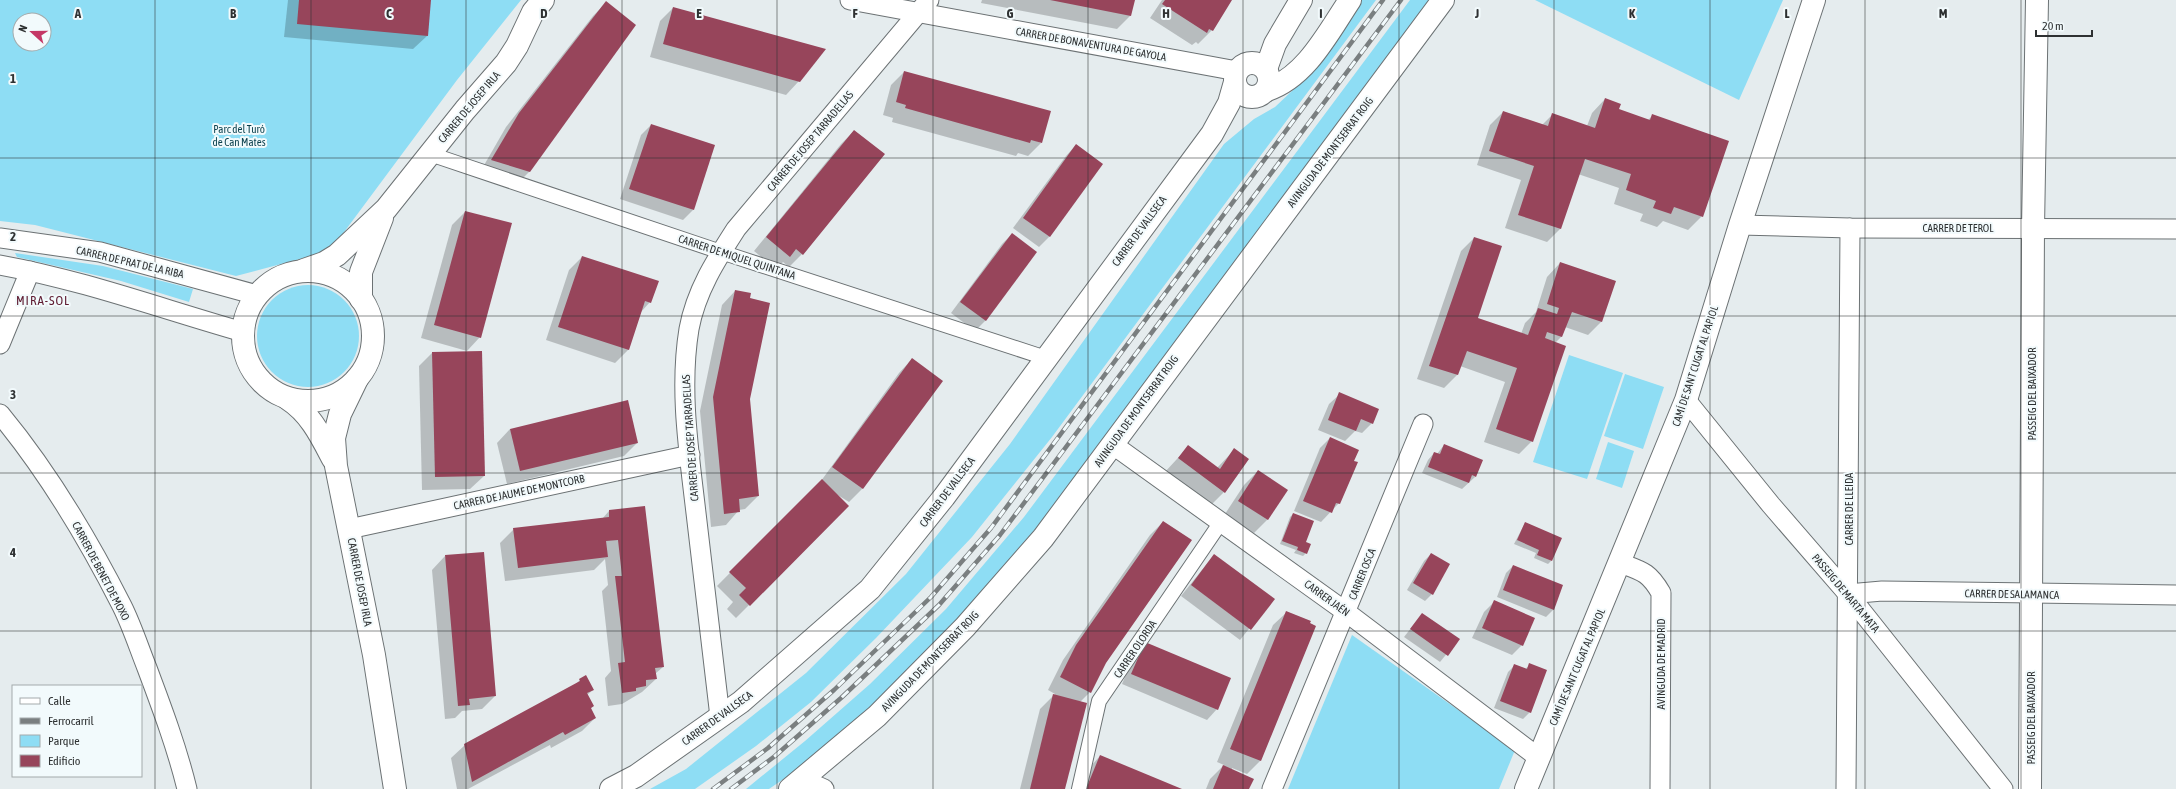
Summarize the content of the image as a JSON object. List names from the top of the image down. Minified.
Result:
{"streets":{"street":["CARRER DE BONAVENTURA DE GAYOLA","CARRER DE JOSEP IRLA","CARRER DE JOSEP TARRADELLAS","AVINGUDA DE MONTSERRAT ROIG","CARRER DE TEROL","CARRER DE VALLSECA","CARRER DE MIQUEL QUINTANA","CARRER DE PRAT DE LA RIBA","CAMÍ DE SANT CUGAT AL PAPIOL","PASSEIG DEL BAIXADOR","CARRER DE JAUME DE MONTCORB","CARRER DE LLEIDA","CARRER DE BENET DE MOXO","CARRER OSCA","PASSEIG DE MARTA MATA","CARRER DE SALAMANCA","CARRER JAÉN","CARRER OLORDA","AVINGUDA DE MADRID"]},"crossings":[["CARRER DE BONAVENTURA DE GAYOLA","CARRER DE JOSEP TARRADELLAS"],["CARRER DE BONAVENTURA DE GAYOLA","CARRER DE VALLSECA"],["CARRER DE JOSEP IRLA","CARRER DE MIQUEL QUINTANA"],["CARRER DE JOSEP IRLA","CARRER DE PRAT DE LA RIBA"],["CARRER DE JOSEP IRLA","CARRER DE JAUME DE MONTCORB"],["CARRER DE JOSEP TARRADELLAS","CARRER DE VALLSECA"],["CARRER DE JOSEP TARRADELLAS","CARRER DE MIQUEL QUINTANA"],["CARRER DE JOSEP TARRADELLAS","CARRER DE JAUME DE MONTCORB"],["AVINGUDA DE MONTSERRAT ROIG","CARRER JAÉN"],["CARRER DE TEROL","CAMÍ DE SANT CUGAT AL PAPIOL"],["CARRER DE TEROL","PASSEIG DEL BAIXADOR"],["CARRER DE TEROL","CARRER DE LLEIDA"],["CARRER DE VALLSECA","CARRER DE MIQUEL QUINTANA"],["CAMÍ DE SANT CUGAT AL PAPIOL","PASSEIG DE MARTA MATA"],["CAMÍ DE SANT CUGAT AL PAPIOL","CARRER JAÉN"],["CAMÍ DE SANT CUGAT AL PAPIOL","AVINGUDA DE MADRID"],["PASSEIG DEL BAIXADOR","CARRER DE SALAMANCA"],["CARRER DE LLEIDA","PASSEIG DE MARTA MATA"],["CARRER DE LLEIDA","CARRER DE SALAMANCA"],["CARRER OSCA","CARRER JAÉN"],["PASSEIG DE MARTA MATA","CARRER DE SALAMANCA"],["CARRER JAÉN","CARRER OLORDA"]],"districts":["MIRA-SOL"],"parks":["Parc del Turó de Can Mates"],"legend":["Calle","Ferrocarril","Parque","Edificio"],"scale_bar":"20 m","north":"left","grid":{"columns":["A","B","C","D","E","F","G","H","I","J","K","L","M"],"rows":["1","2","3","4"]}}
